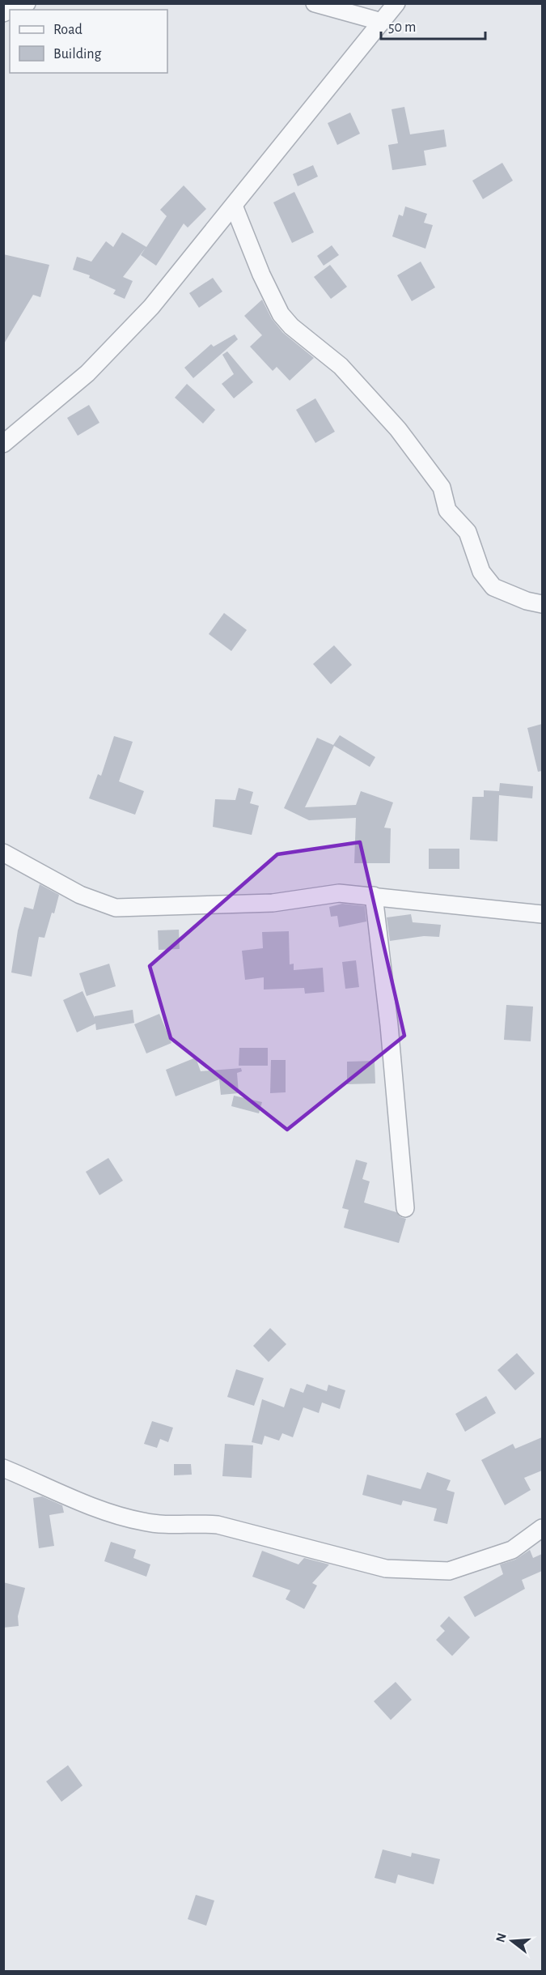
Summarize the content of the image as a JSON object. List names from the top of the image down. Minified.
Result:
{"legend":["Road","Building"],"scale_bar":"50 m","north":"left"}
